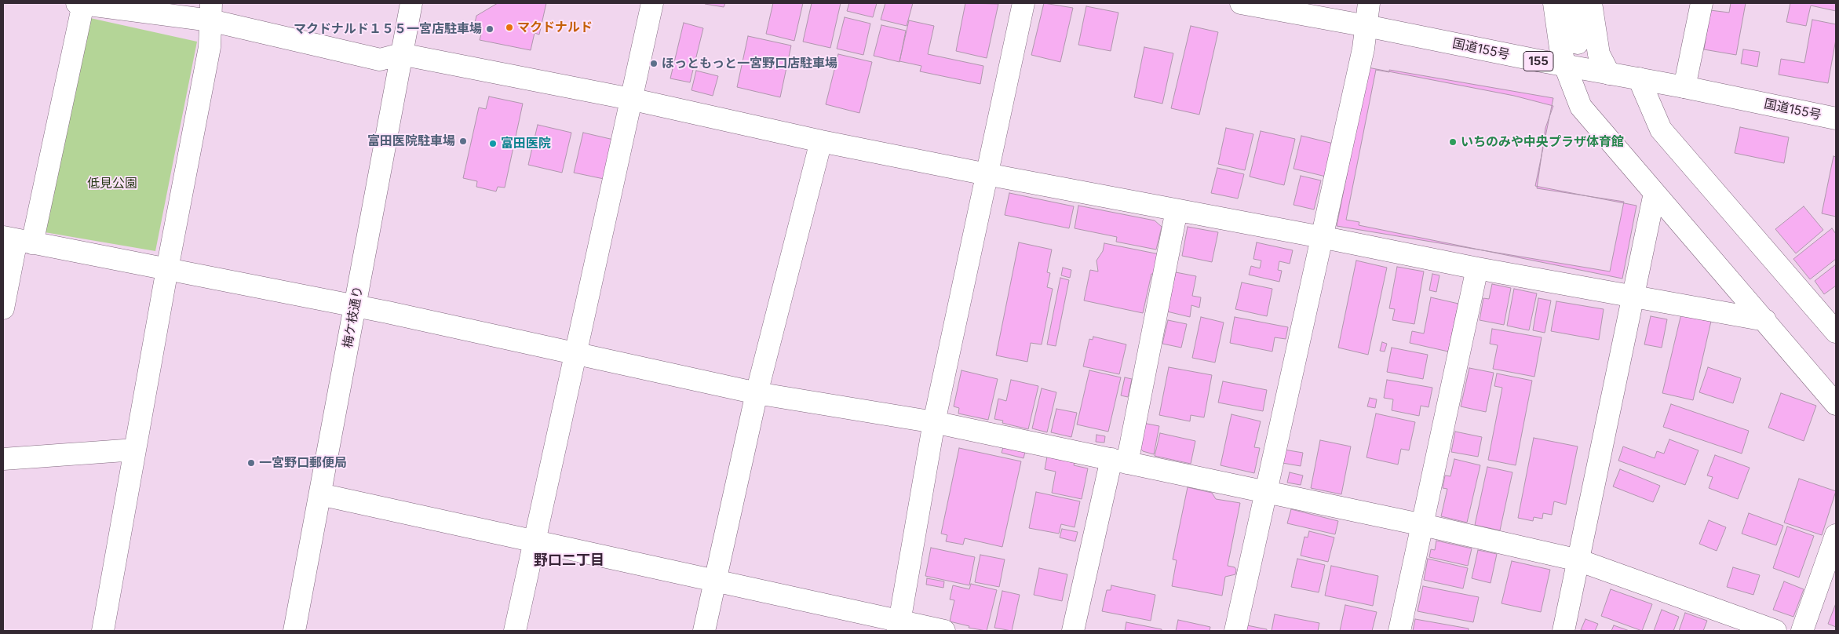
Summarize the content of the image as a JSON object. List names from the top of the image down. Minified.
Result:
{"streets":{"main road":["国道155号","155","梅ケ枝通り"]},"districts":["野口二丁目"],"parks":["低見公園"],"places":["マクドナルド","マクドナルド１５５一宮店駐車場","ほっともっと一宮野口店駐車場","富田医院駐車場","いちのみや中央プラザ体育館","富田医院","一宮野口郵便局"]}
